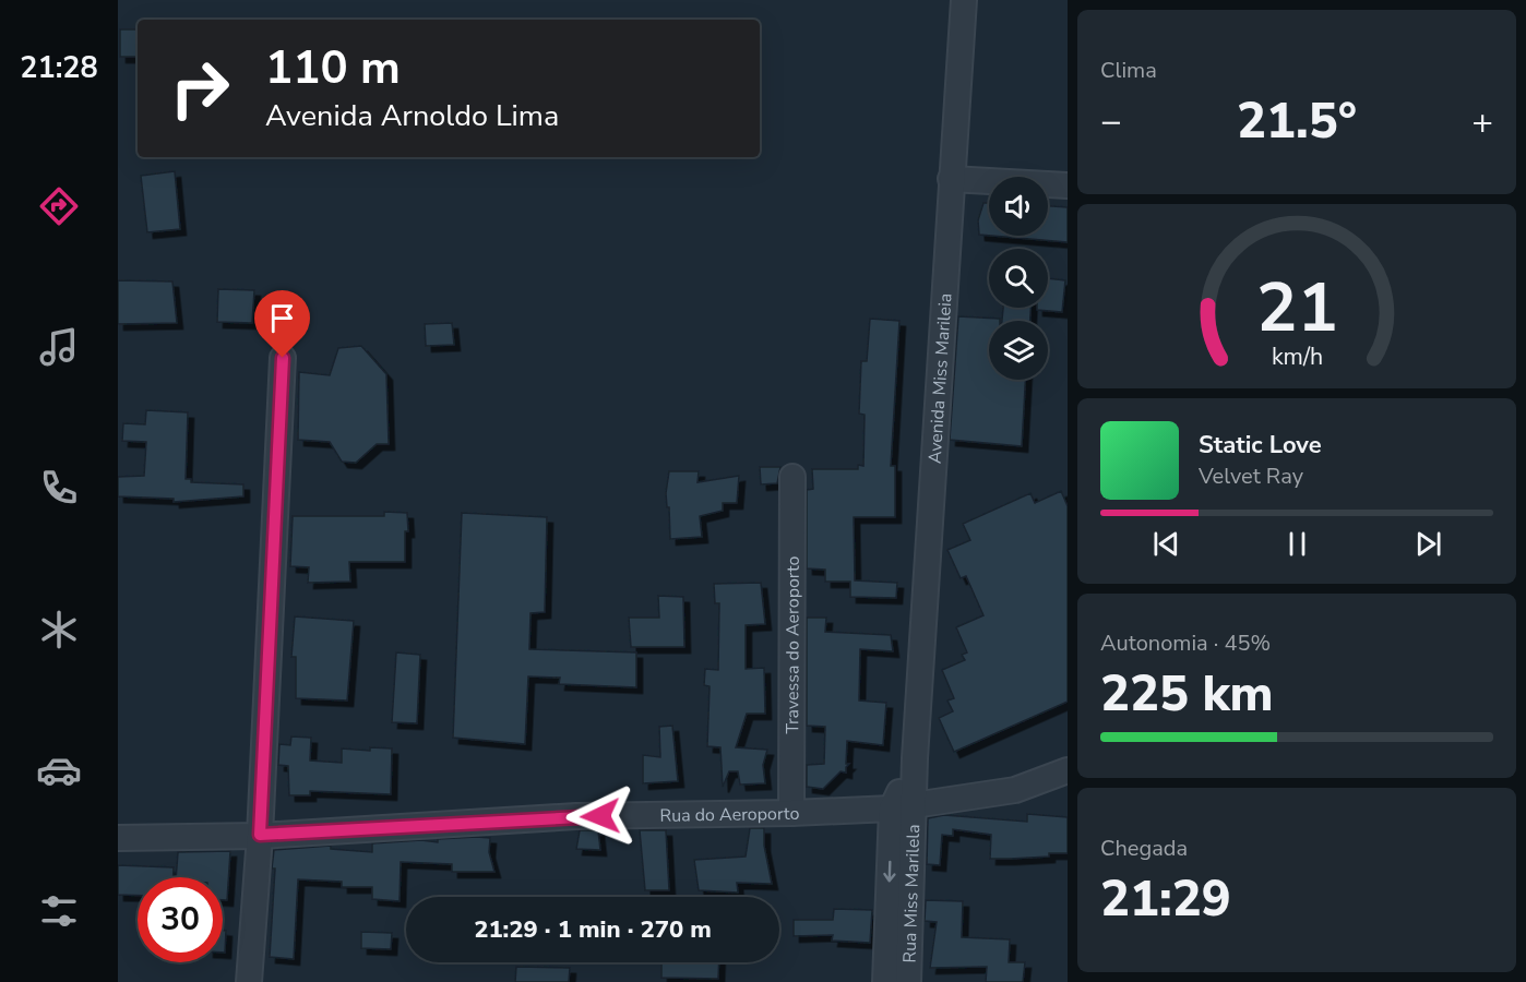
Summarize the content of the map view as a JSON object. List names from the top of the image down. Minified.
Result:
{"streets":{"street":["Avenida Miss Marileia","Travessa do Aeroporto","Rua do Aeroporto","Rua Miss Marilela"]},"crossings":[["Avenida Miss Marileia","Rua do Aeroporto"],["Avenida Miss Marileia","Rua Miss Marilela"],["Travessa do Aeroporto","Rua do Aeroporto"],["Rua do Aeroporto","Rua Miss Marilela"]],"page":{"tabs":"21:28","tile":["Clima",["Autonomia · 45%","225 km"],["Chegada","21:29"]],"turn":["110 m","Avenida Arnoldo Lima"],"heat":["−","21.5°","+"],"song":["Static Love","Velvet Ray"],"limit":"30","trip":"21:29 · 1 min · 270 m","gauge":["21","km/h"]}}
